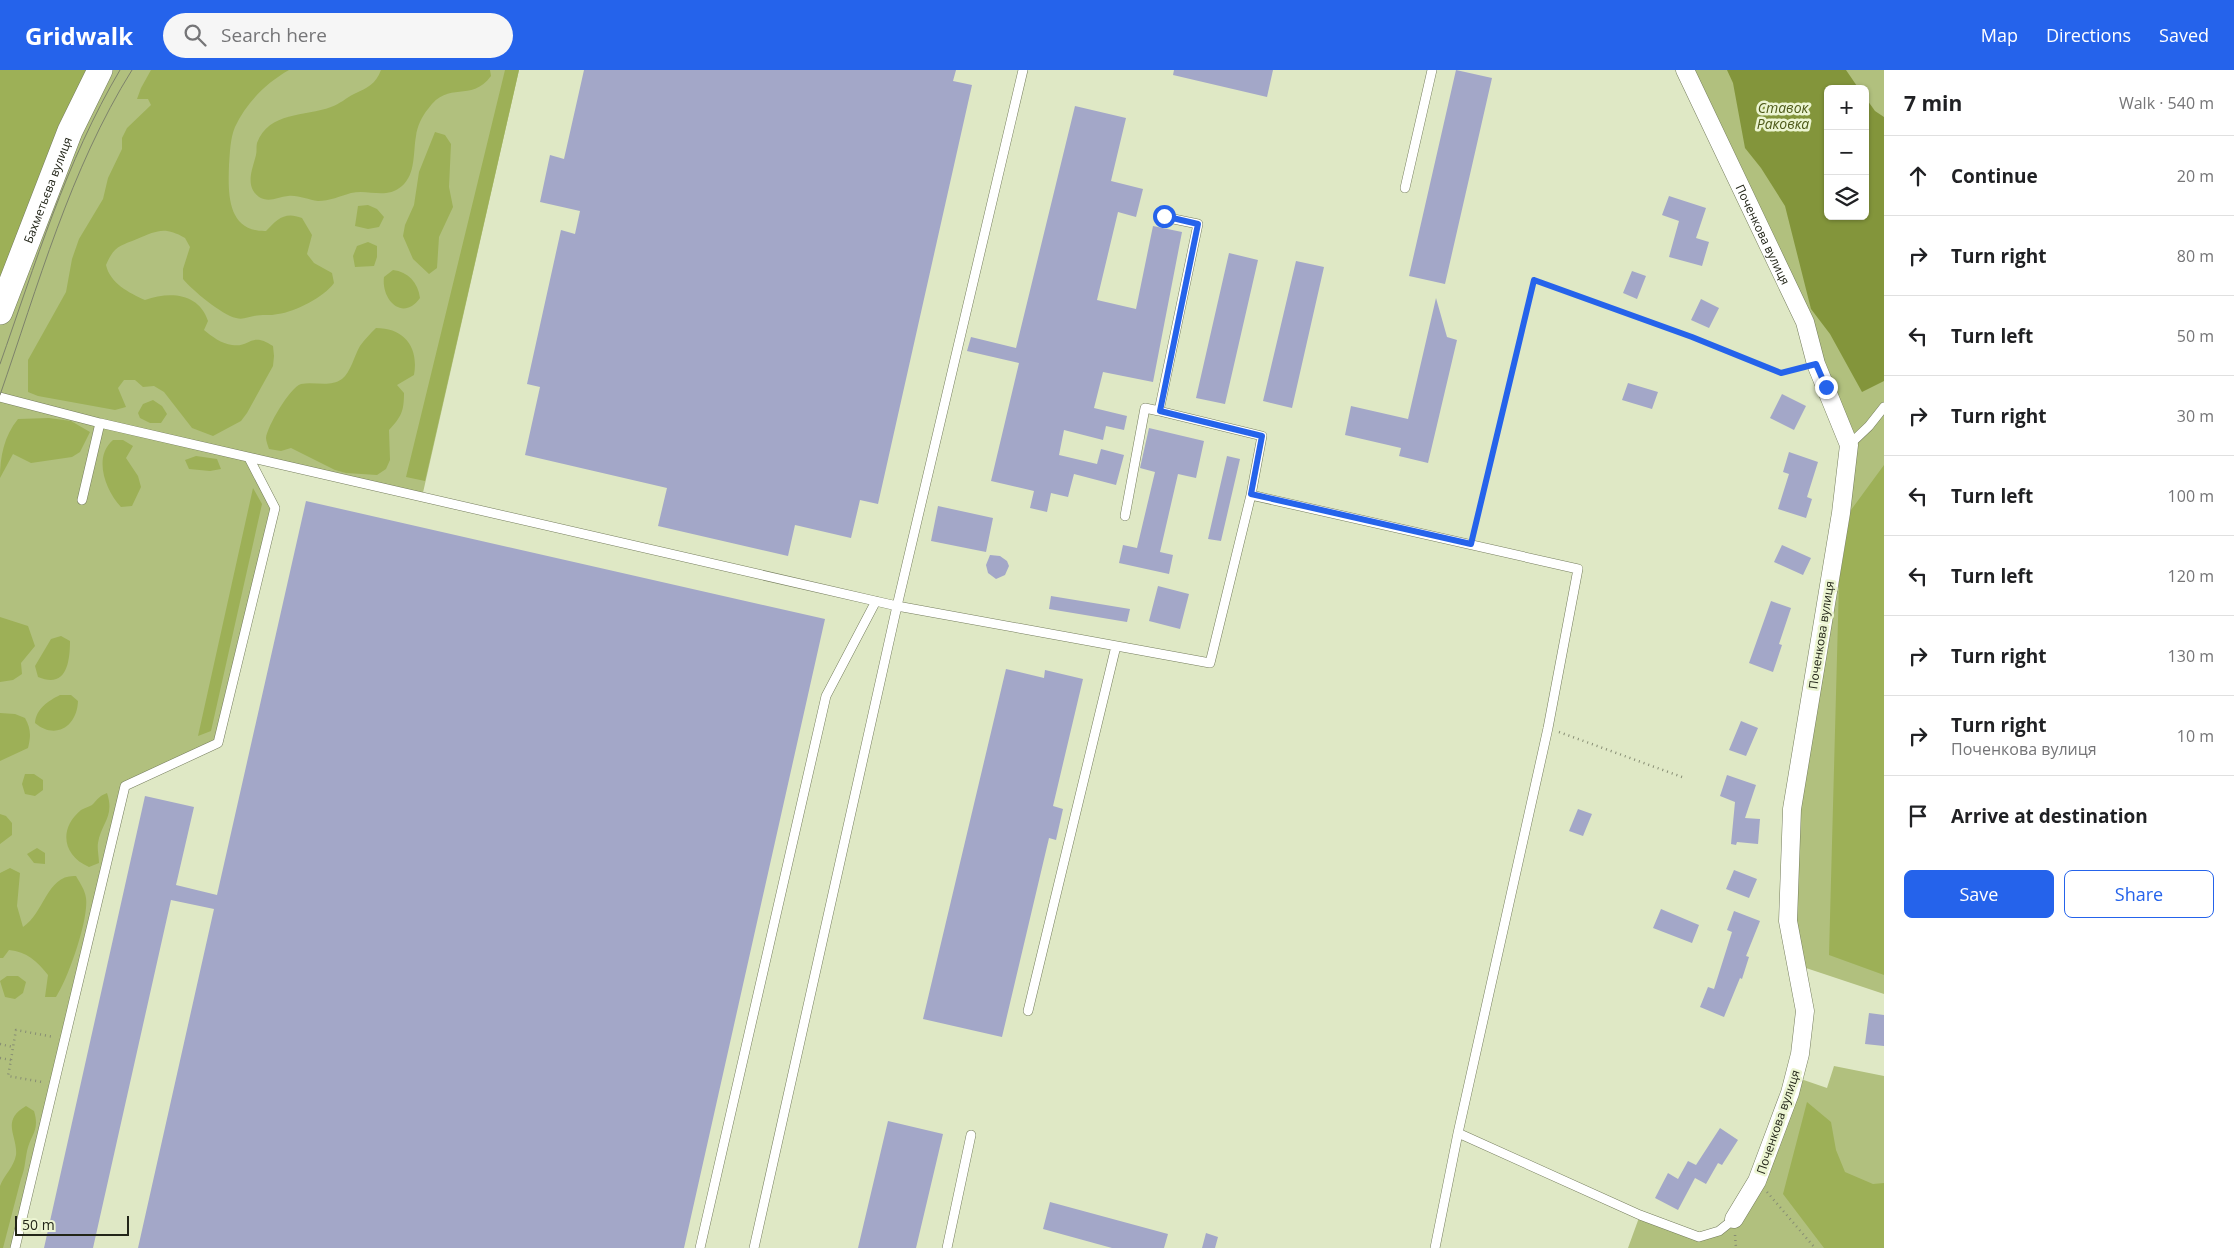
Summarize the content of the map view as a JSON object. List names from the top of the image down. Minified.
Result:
{"streets":{"main road":["Бахметьєва вулиця"],"street":["Поченкова вулиця"]},"water":["Ставок Раковка"],"scale_bar":"50 m","page":{"header":"Gridwalk","search":"Search here","nav":["Map","Directions","Saved"],"heading":["7 min","Walk · 540 m"],"map_buttons":["+","−"],"list":[["Continue","20 m"],["Turn right","80 m"],["Turn left","50 m"],["Turn right","30 m"],["Turn left","100 m"],["Turn left","120 m"],["Turn right","130 m"],["Turn right","Поченкова вулиця","10 m"],"Arrive at destination"],"buttons":["Save","Share"],"scale":"50 m"}}
